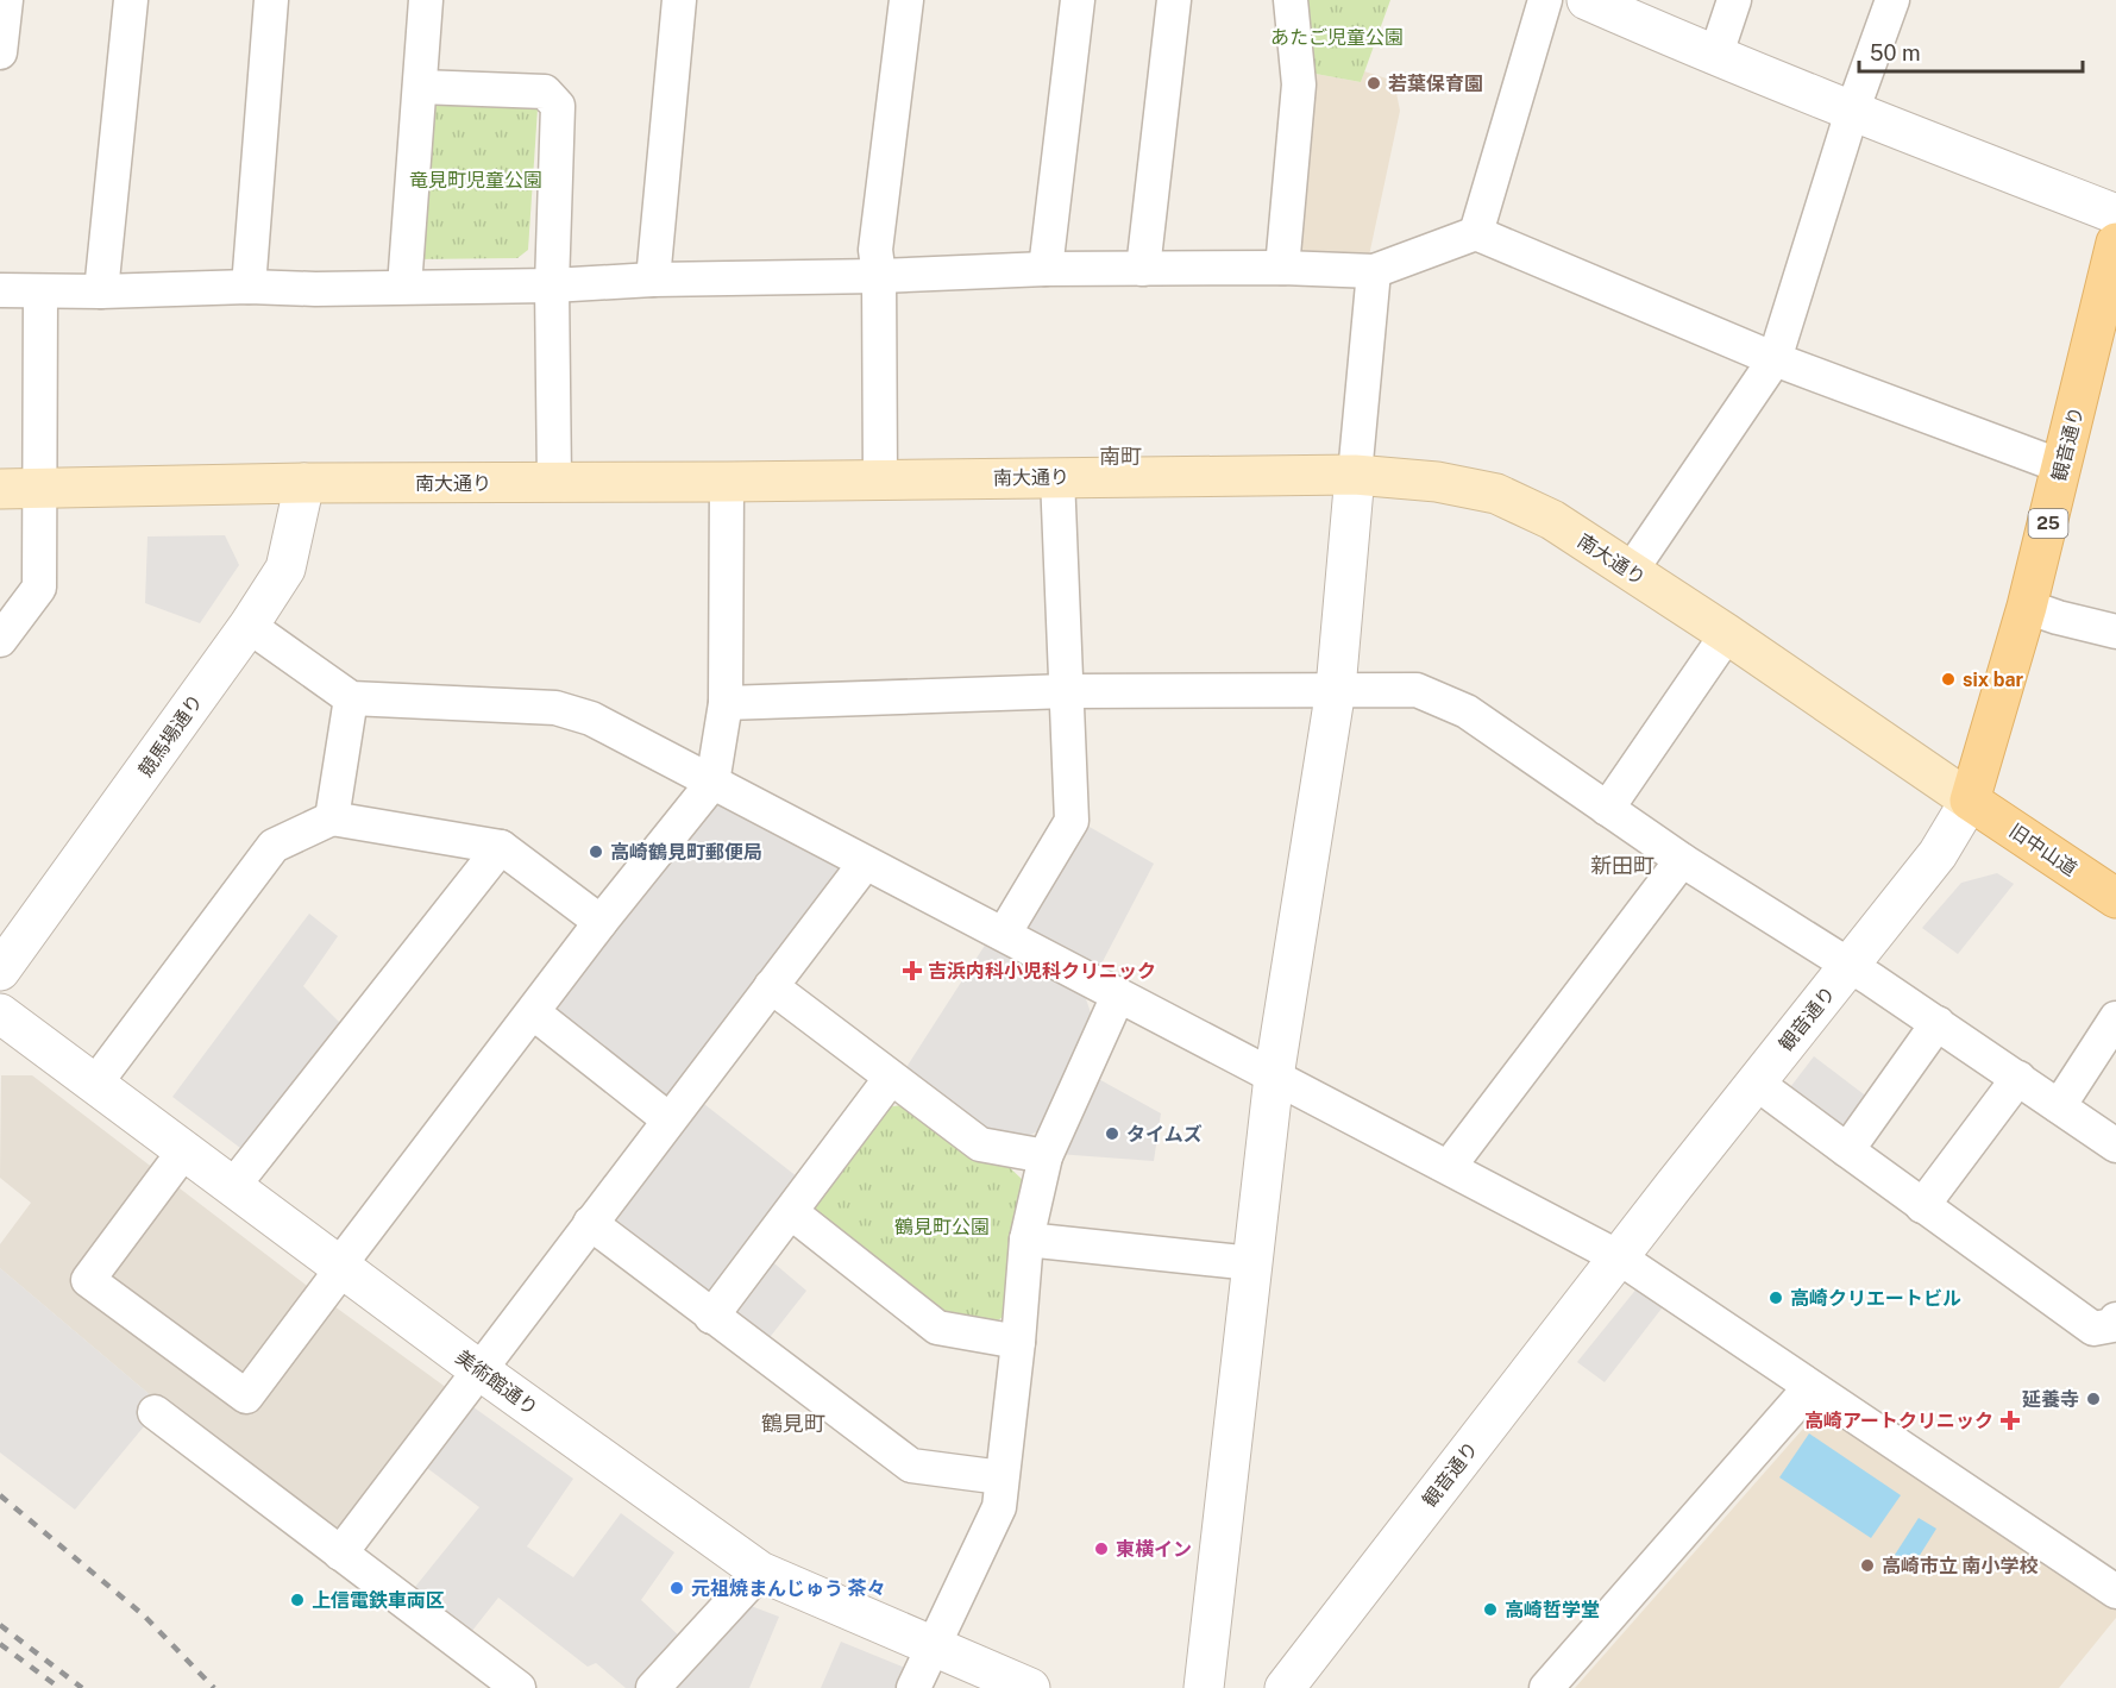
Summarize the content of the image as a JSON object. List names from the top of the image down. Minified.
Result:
{"streets":{"main road":["観音通り","南大通り","25","旧中山道"],"street":["競馬場通り","美術館通り"]},"crossings":[["観音通り","南大通り"],["観音通り","旧中山道"],["南大通り","競馬場通り"],["南大通り","旧中山道"]],"districts":["南町","新田町","鶴見町"],"parks":["あたご児童公園","竜見町児童公園","鶴見町公園"],"places":{"other":["若葉保育園","six bar","高崎鶴見町郵便局","タイムズ","高崎クリエートビル","延養寺","東横イン","高崎市立 南小学校","元祖焼まんじゅう 茶々","上信電鉄車両区","高崎哲学堂"],"health":["吉浜内科小児科クリニック","高崎アートクリニック"]},"scale_bar":"50 m"}
